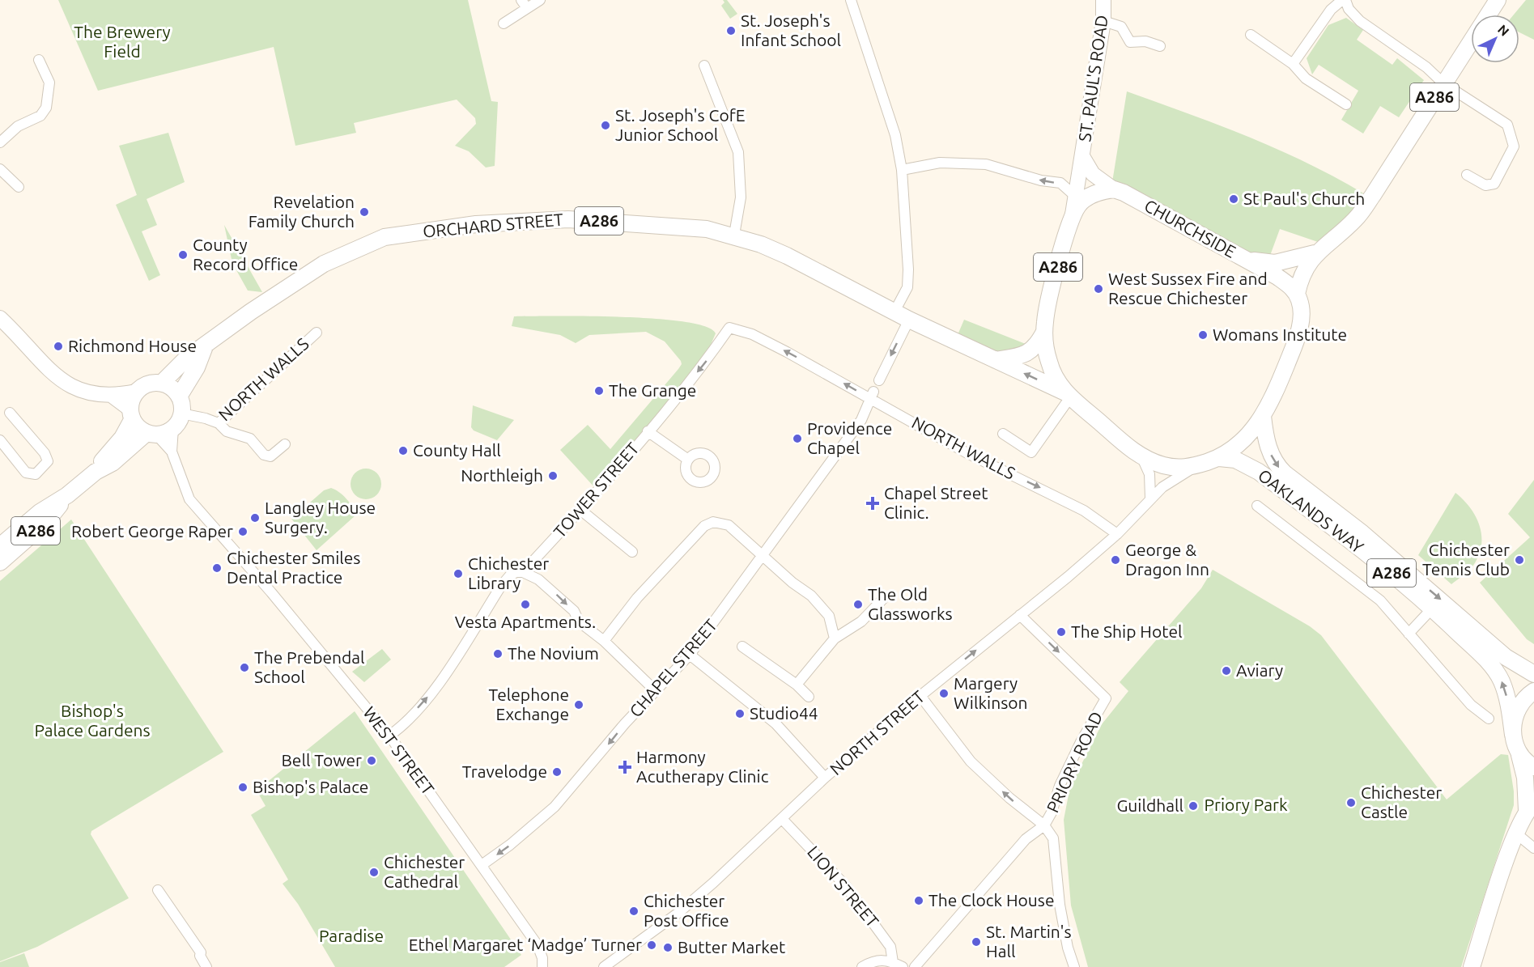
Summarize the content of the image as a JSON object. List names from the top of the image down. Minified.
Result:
{"streets":{"main road":["ST. PAUL'S ROAD","A286","ORCHARD STREET","CHURCHSIDE","OAKLANDS WAY"],"street":["NORTH WALLS","TOWER STREET","CHAPEL STREET","NORTH STREET","WEST STREET","PRIORY ROAD","LION STREET"]},"crossings":[["ST. PAUL'S ROAD","A286"],["ST. PAUL'S ROAD","CHURCHSIDE"],["A286","ORCHARD STREET"],["A286","CHURCHSIDE"],["A286","NORTH WALLS"],["A286","OAKLANDS WAY"],["A286","NORTH STREET"],["A286","WEST STREET"],["ORCHARD STREET","NORTH WALLS"],["ORCHARD STREET","WEST STREET"],["NORTH WALLS","TOWER STREET"],["NORTH WALLS","CHAPEL STREET"],["NORTH WALLS","NORTH STREET"],["NORTH WALLS","WEST STREET"],["TOWER STREET","WEST STREET"],["CHAPEL STREET","WEST STREET"],["NORTH STREET","PRIORY ROAD"],["NORTH STREET","LION STREET"]],"one_way":["CHAPEL STREET","PRIORY ROAD"],"parks":["The Brewery Field","Bishop's Palace Gardens","Priory Park","Paradise"],"places":{"other":["St. Joseph's Infant School","St. Joseph's CofE Junior School","St Paul's Church","Revelation Family Church","County Record Office","West Sussex Fire and Rescue Chichester","Womans Institute","Richmond House","The Grange","Providence Chapel","County Hall","Northleigh","Langley House Surgery.","Robert George Raper","George & Dragon Inn","Chichester Tennis Club","Chichester Smiles Dental Practice","Chichester Library","Vesta Apartments.","The Old Glassworks","The Ship Hotel","The Novium","The Prebendal School","Aviary","Margery Wilkinson","Telephone Exchange","Studio44","Bell Tower","Travelodge","Bishop's Palace","Chichester Castle","Guildhall","Chichester Cathedral","The Clock House","Chichester Post Office","St. Martin's Hall","Ethel Margaret ‘Madge’ Turner","Butter Market"],"health":["Chapel Street Clinic.","Harmony Acutherapy Clinic"]},"north":"top right"}
